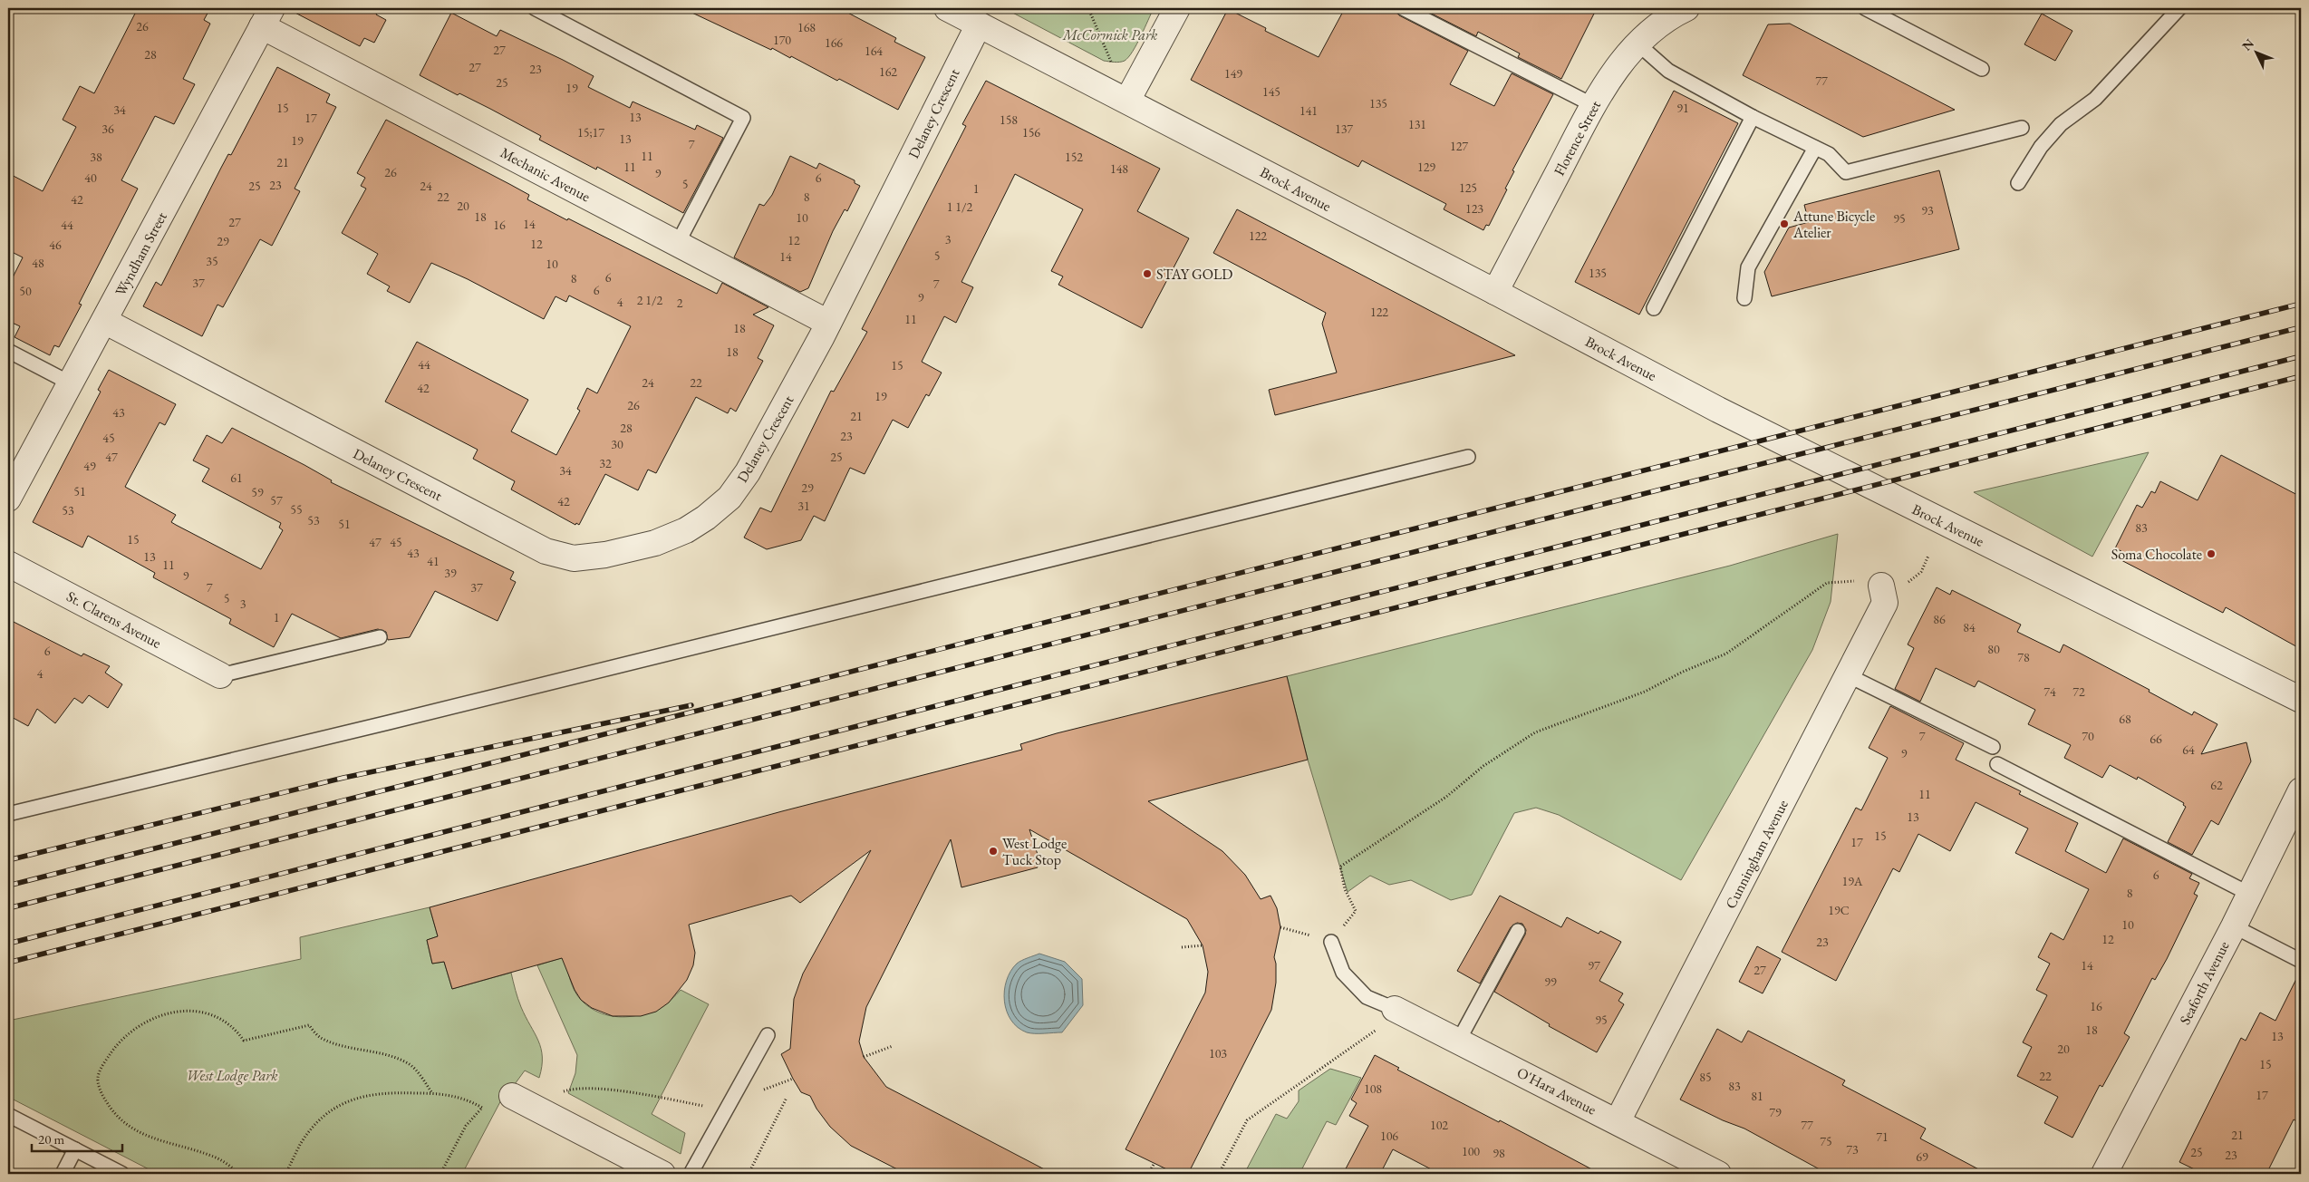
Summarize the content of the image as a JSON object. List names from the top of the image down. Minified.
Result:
{"streets":{"street":["Delaney Crescent","Florence Street","Mechanic Avenue","Brock Avenue","Wyndham Street","St. Clarens Avenue","Cunningham Avenue","Seaforth Avenue","O'Hara Avenue"]},"crossings":[["Delaney Crescent","Mechanic Avenue"],["Delaney Crescent","Brock Avenue"],["Delaney Crescent","Wyndham Street"],["Florence Street","Brock Avenue"],["Mechanic Avenue","Wyndham Street"],["Cunningham Avenue","O'Hara Avenue"]],"parks":["McCormick Park","West Lodge Park"],"places":["Attune Bicycle Atelier","STAY GOLD","Soma Chocolate","West Lodge Tuck Stop"],"house_numbers":["26","168","170","166","27","164","28","27","23","162","149","77","25","19","145","135","15","91","34","141","13","17","158","131","36","137","15;17","156","13","19","7","127","11","38","152","21","11","129","148","26","9","40","6","5","23","25","24","125","1","22","8","42","20","1 1/2","123","93","18","10","95","27","14","44","16","122","3","12","29","12","46","5","14","35","48","10","135","6","8","37","7","6","50","9","2 1/2","4","2","122","11","18","18","44","15","24","22","42","19","26","43","21","28","23","45","30","47","25","32","49","34","61","29","51","59","57","42","31","55","53","53","51","83","15","47","45","43","13","41","11","39","9","7","37","5","3","1","86","84","80","6","78","4","74","72","68","7","70","66","64","9","62","11","13","15","17","6","19A","8","19C","10","12","23","97","14","27","99","16","95","18","13","20","103","15","22","85","83","108","17","81","79","102","77","21","106","71","75","73","100","25","98","23","69"],"scale_bar":"20 m","north":"top left"}
